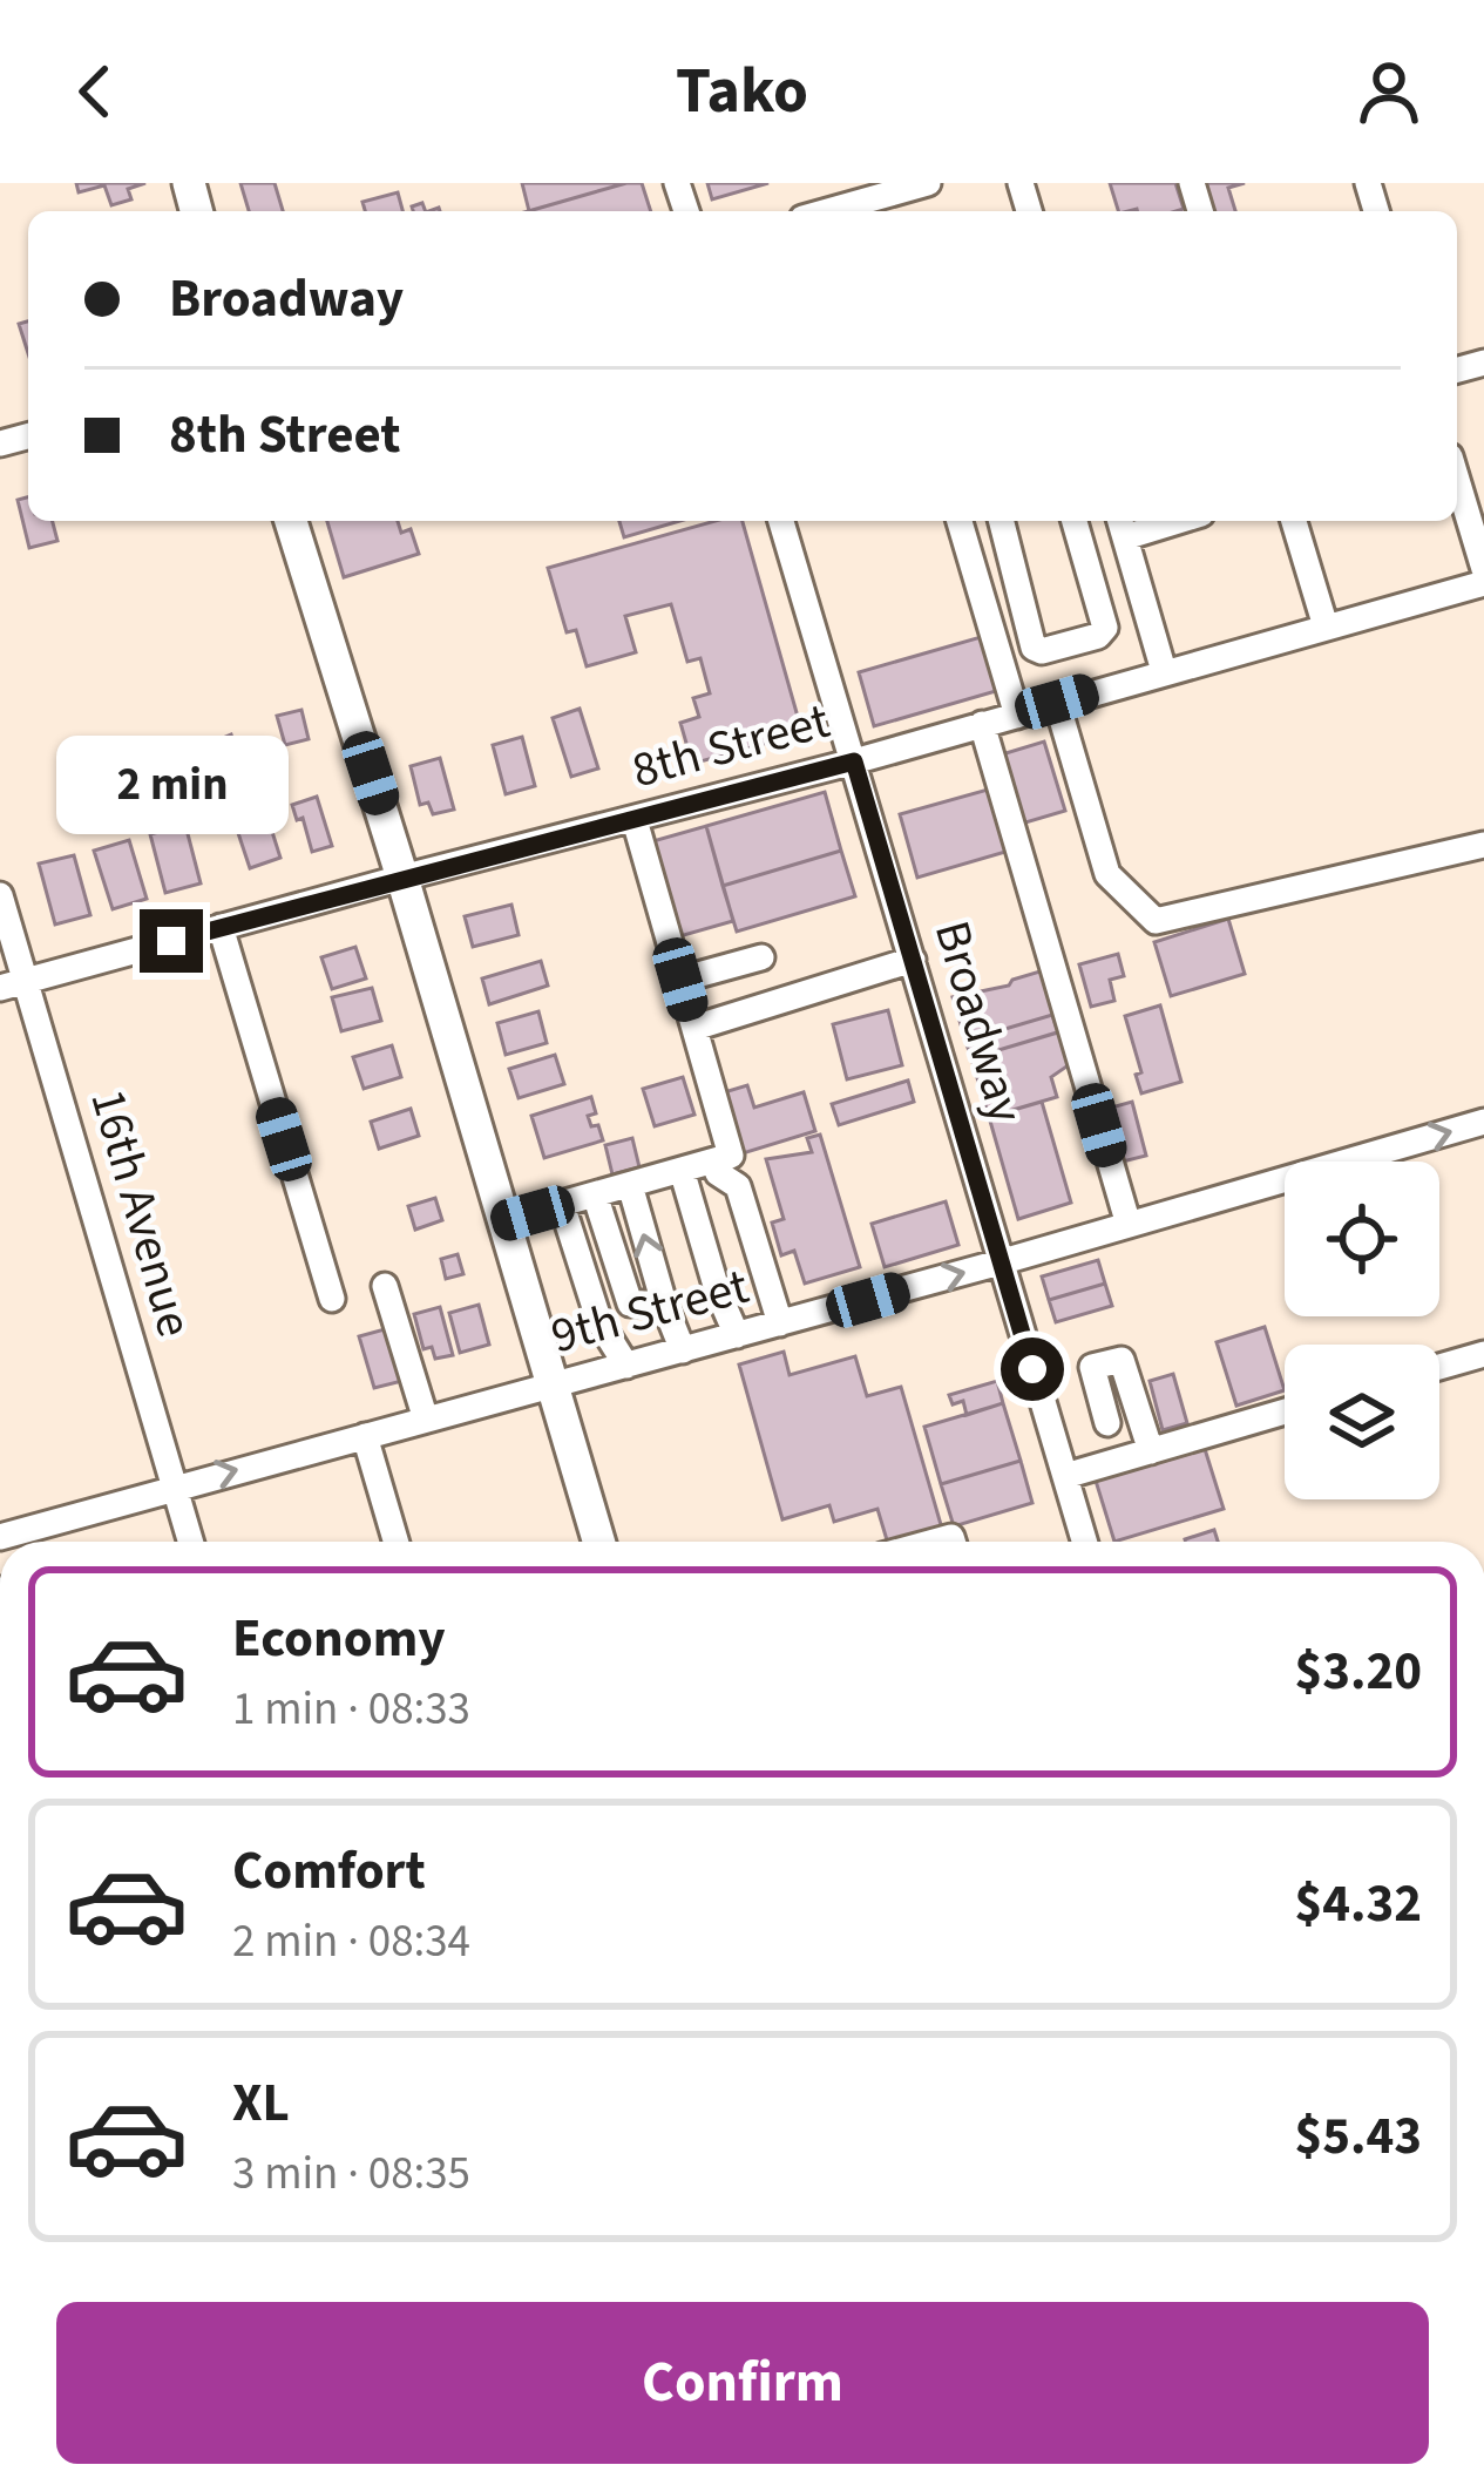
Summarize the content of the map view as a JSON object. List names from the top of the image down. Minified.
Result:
{"streets":{"street":["8th Street","Broadway","16th Avenue","9th Street"]},"crossings":[["8th Street","Broadway"],["8th Street","16th Avenue"],["Broadway","9th Street"],["16th Avenue","9th Street"]],"one_way":["9th Street"],"page":{"header":"Tako","banner":["Broadway","8th Street"],"bubble":"2 min","list":[{"name":"Economy","note":"1 min · 08:33","value":"$3.20"},{"name":"Comfort","note":"2 min · 08:34","value":"$4.32"},{"name":"XL","note":"3 min · 08:35","value":"$5.43"}],"buttons":"Confirm"}}
